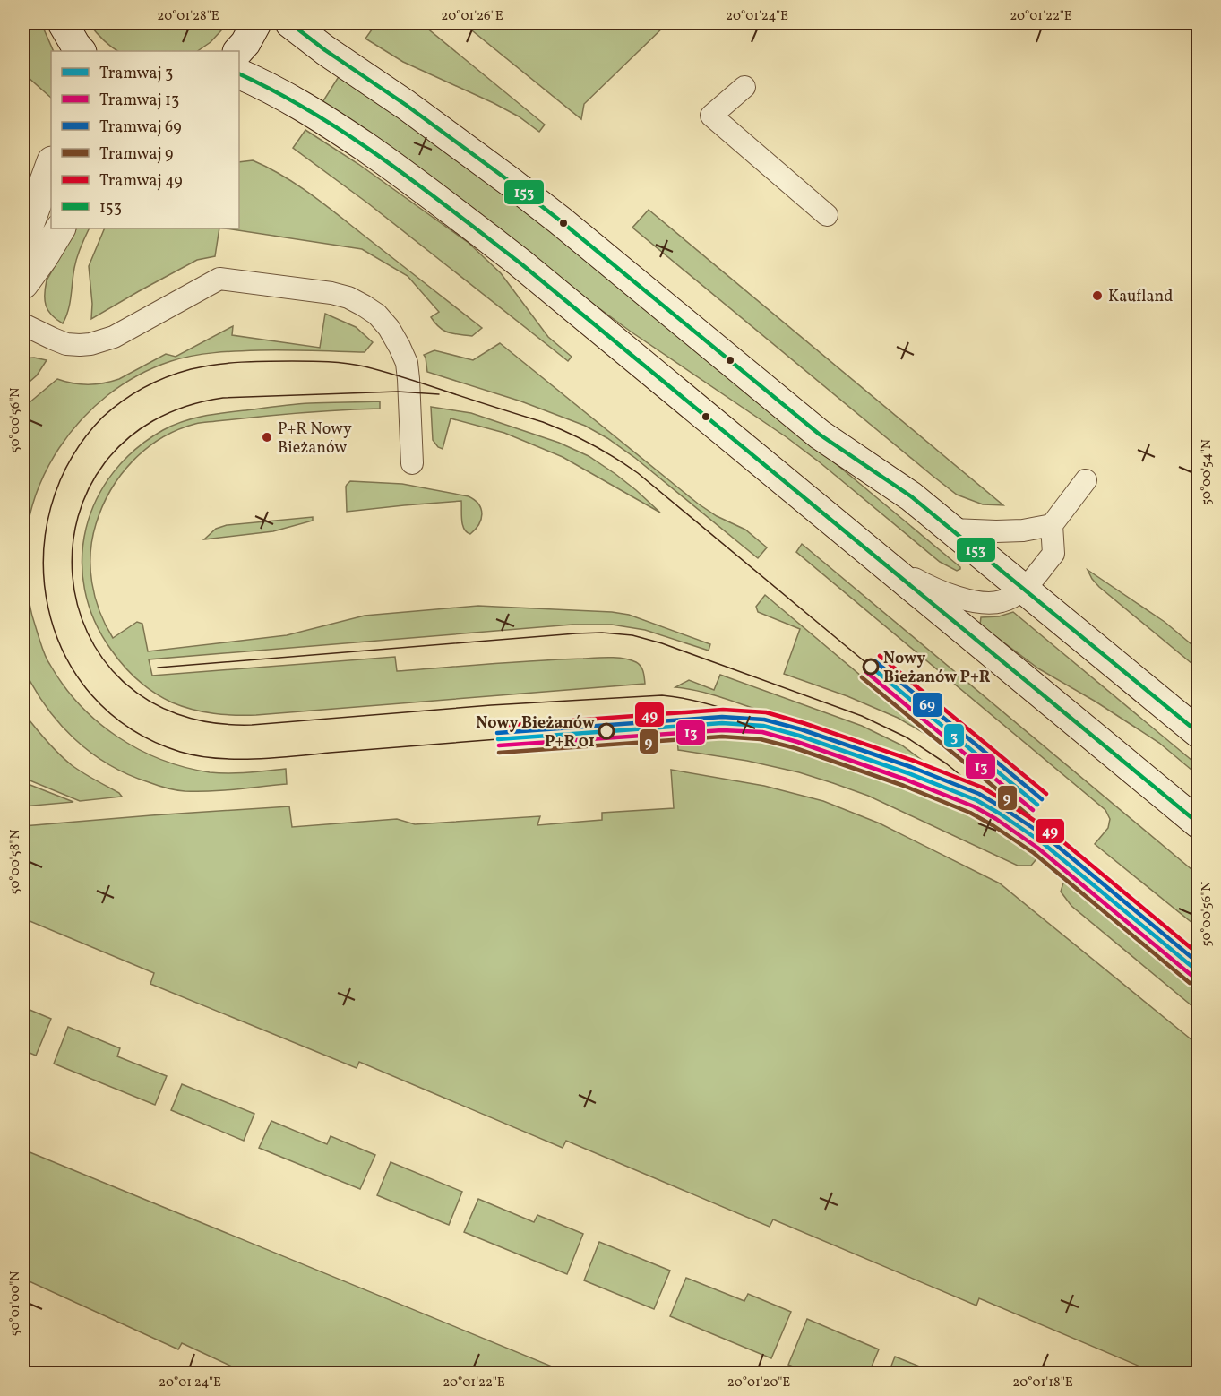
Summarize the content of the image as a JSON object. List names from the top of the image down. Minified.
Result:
{"places":["Kaufland","P+R Nowy Bieżanów","Nowy Bieżanów P+R","Nowy Bieżanów P+R 01"],"lines":["transit line 153","tram line 49","tram line 69","tram line 3","tram line 13","tram line 9"],"legend":["Tramwaj 3","Tramwaj 13","Tramwaj 69","Tramwaj 9","Tramwaj 49","153"],"coordinates":["20°01'28\"E","20°01'26\"E","20°01'24\"E","20°01'22\"E","50°00'56\"N","50°00'54\"N","50°00'58\"N","50°01'00\"N","20°01'20\"E","20°01'18\"E"]}
